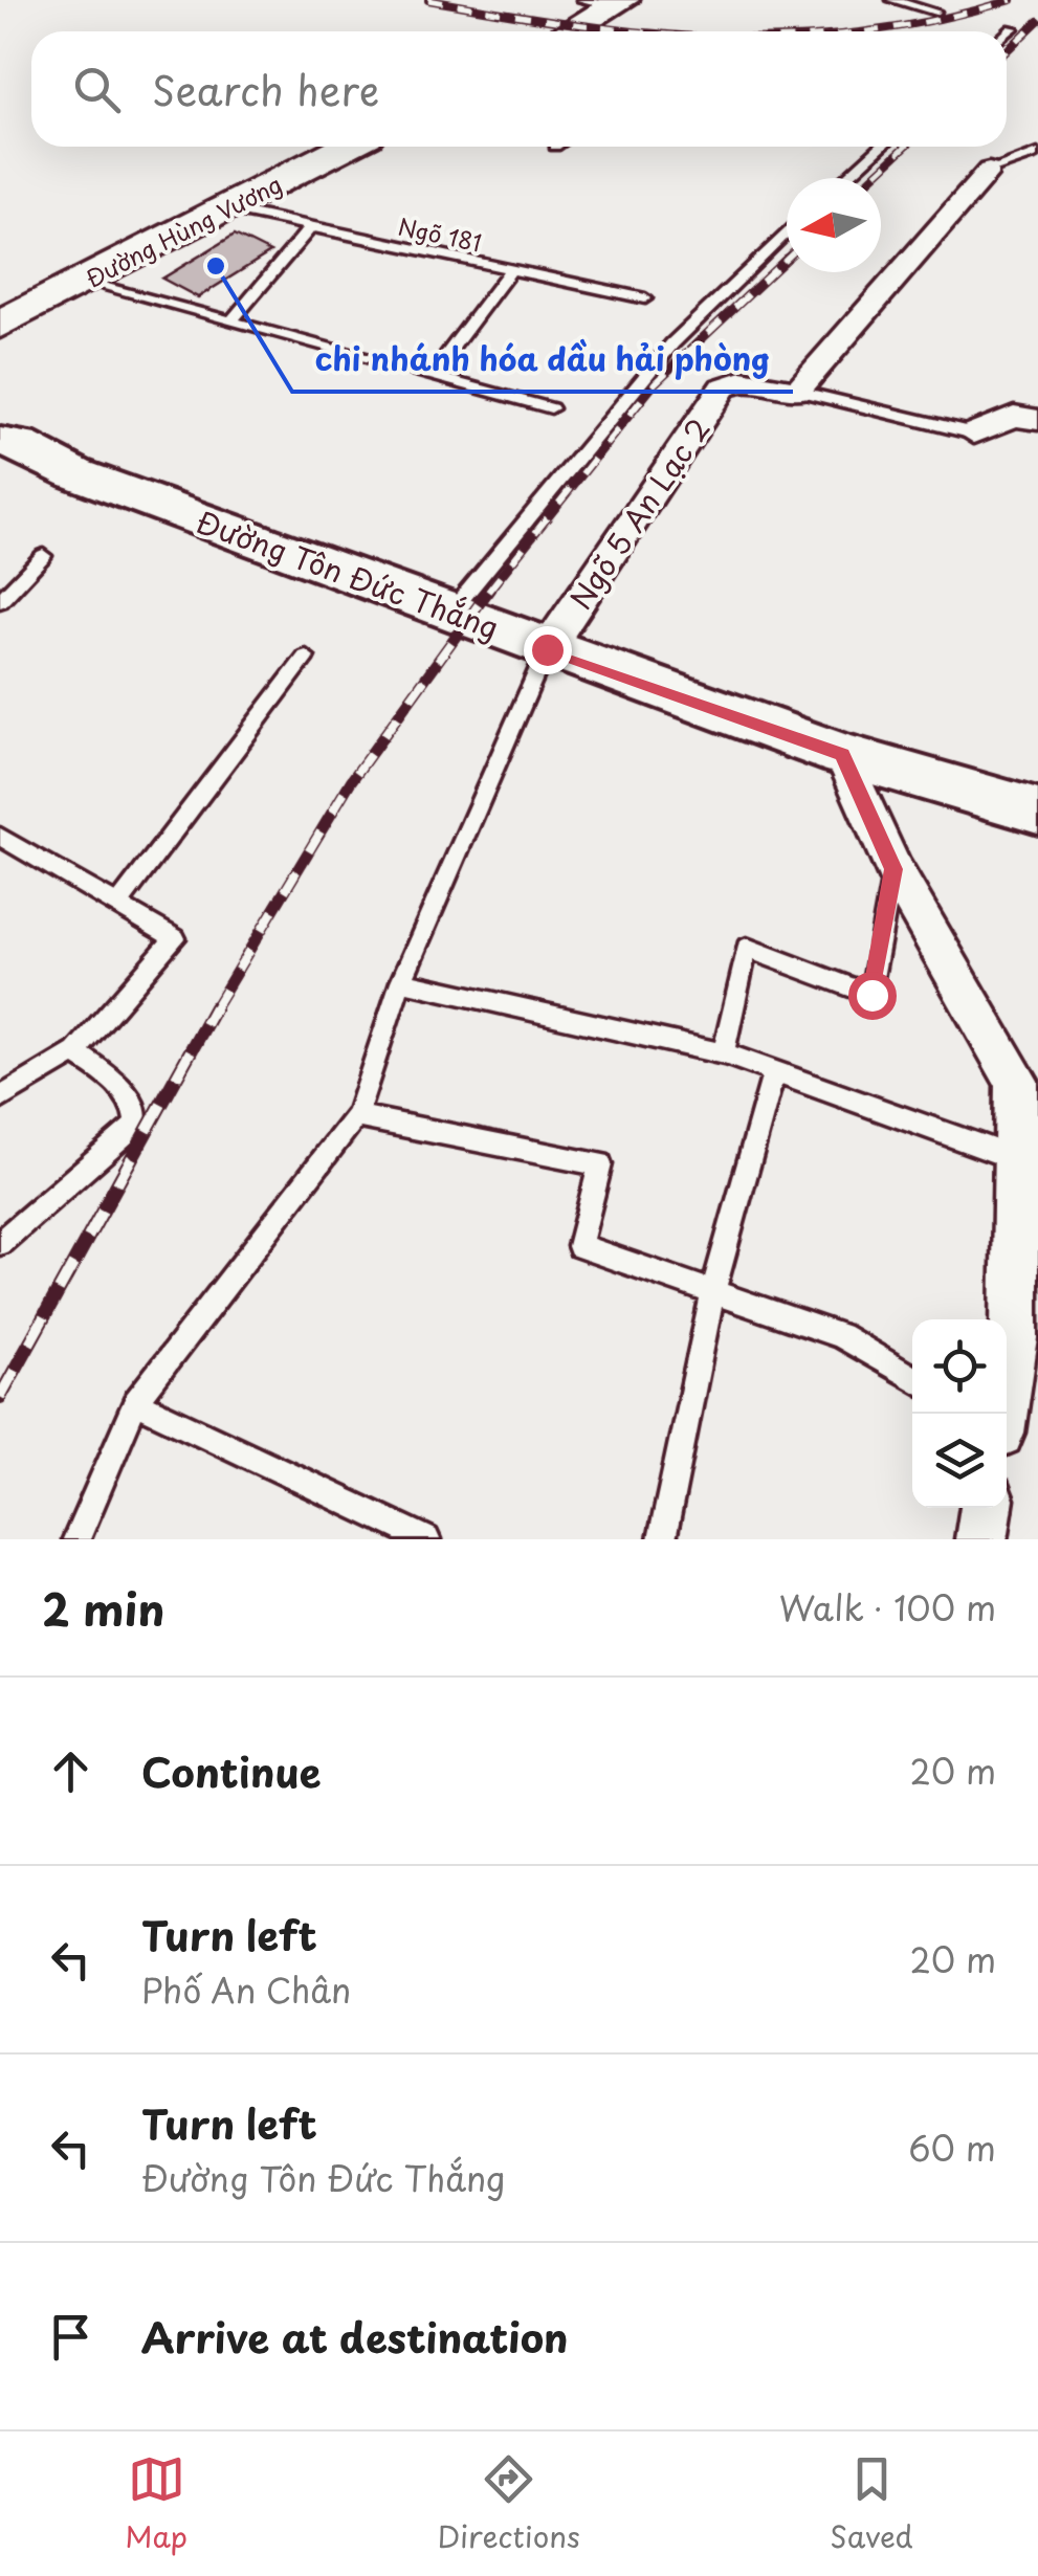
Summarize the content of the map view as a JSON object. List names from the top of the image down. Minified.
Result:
{"streets":{"main road":["Đường Hùng Vương","Đường Tôn Đức Thắng"],"street":["Ngõ 5 An Lạc 2"],"lane":["Ngõ 181"]},"crossings":[["Đường Hùng Vương","Ngõ 181"],["Ngõ 5 An Lạc 2","Đường Tôn Đức Thắng"]],"places":["chi nhánh hóa dầu hải phòng"],"north":"left","page":{"search":"Search here","heading":["2 min","Walk · 100 m"],"list":[["Continue","20 m"],["Turn left","Phố An Chân","20 m"],["Turn left","Đường Tôn Đức Thắng","60 m"],"Arrive at destination"],"nav":["Map","Directions","Saved"]}}
